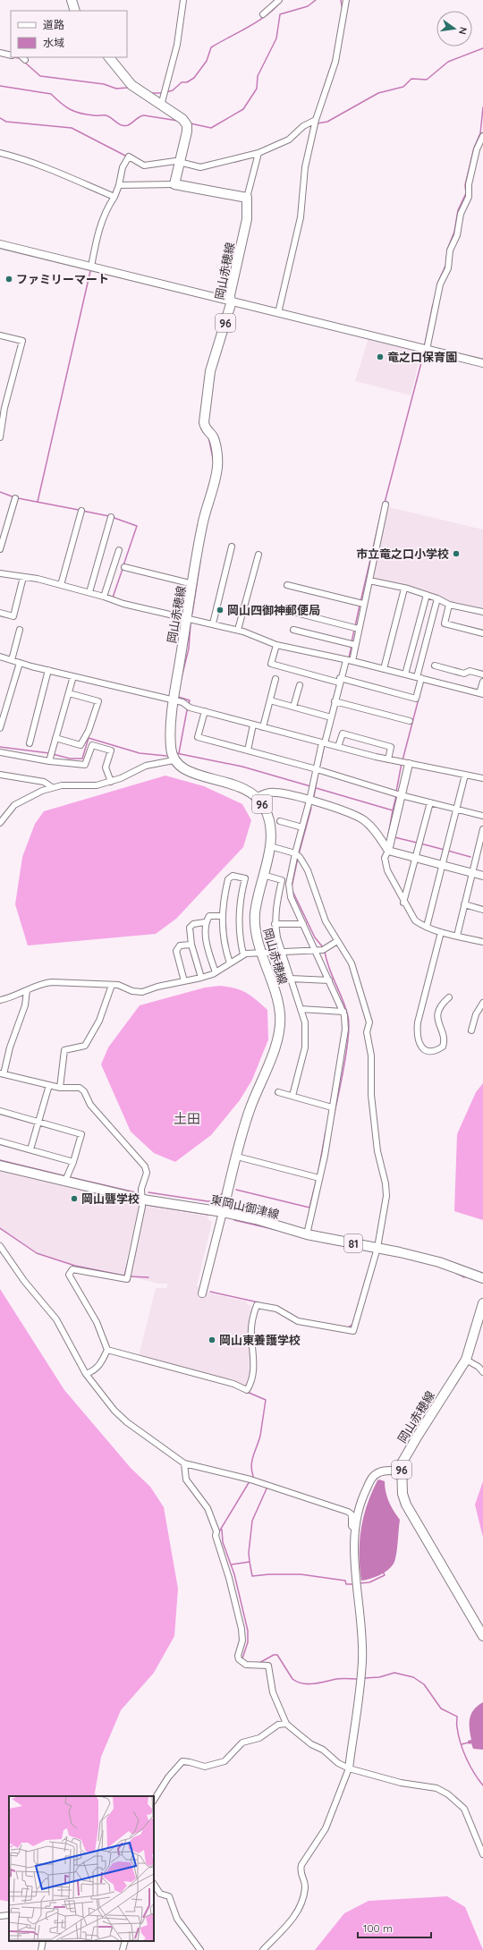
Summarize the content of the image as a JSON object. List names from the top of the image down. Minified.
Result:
{"streets":{"main road":["岡山赤穂線","96","東岡山御津線","81"]},"crossings":[["岡山赤穂線","東岡山御津線"]],"districts":["土田"],"places":["ファミリーマート","竜之口保育園","市立竜之口小学校","岡山四御神郵便局","岡山聾学校","岡山東養護学校"],"legend":["道路","水域"],"scale_bar":"100 m","north":"right"}
